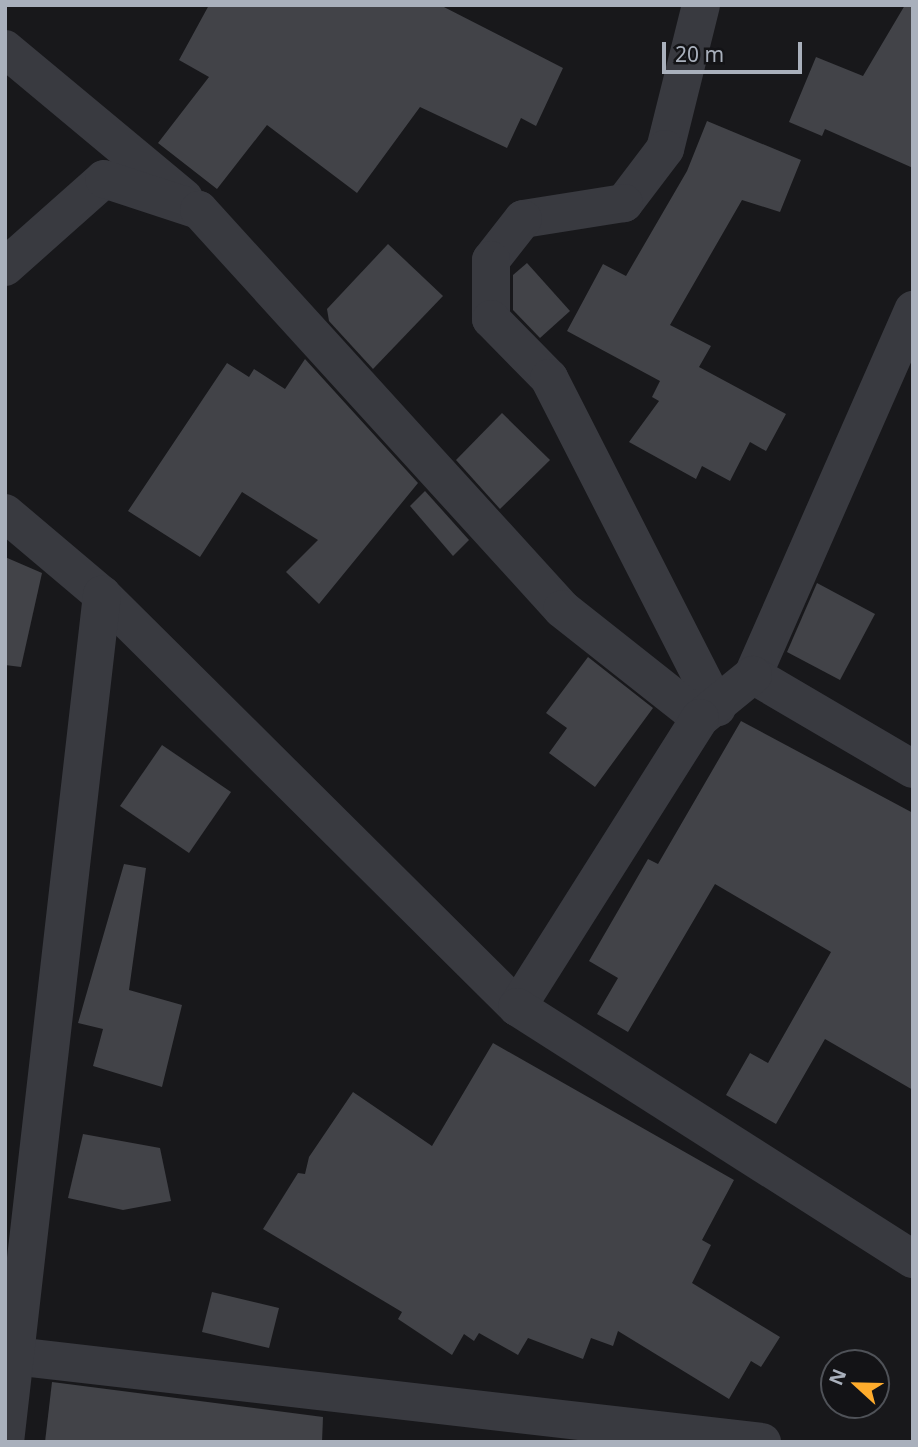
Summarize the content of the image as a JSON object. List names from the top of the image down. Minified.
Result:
{"scale_bar":"20 m","north":"left"}
